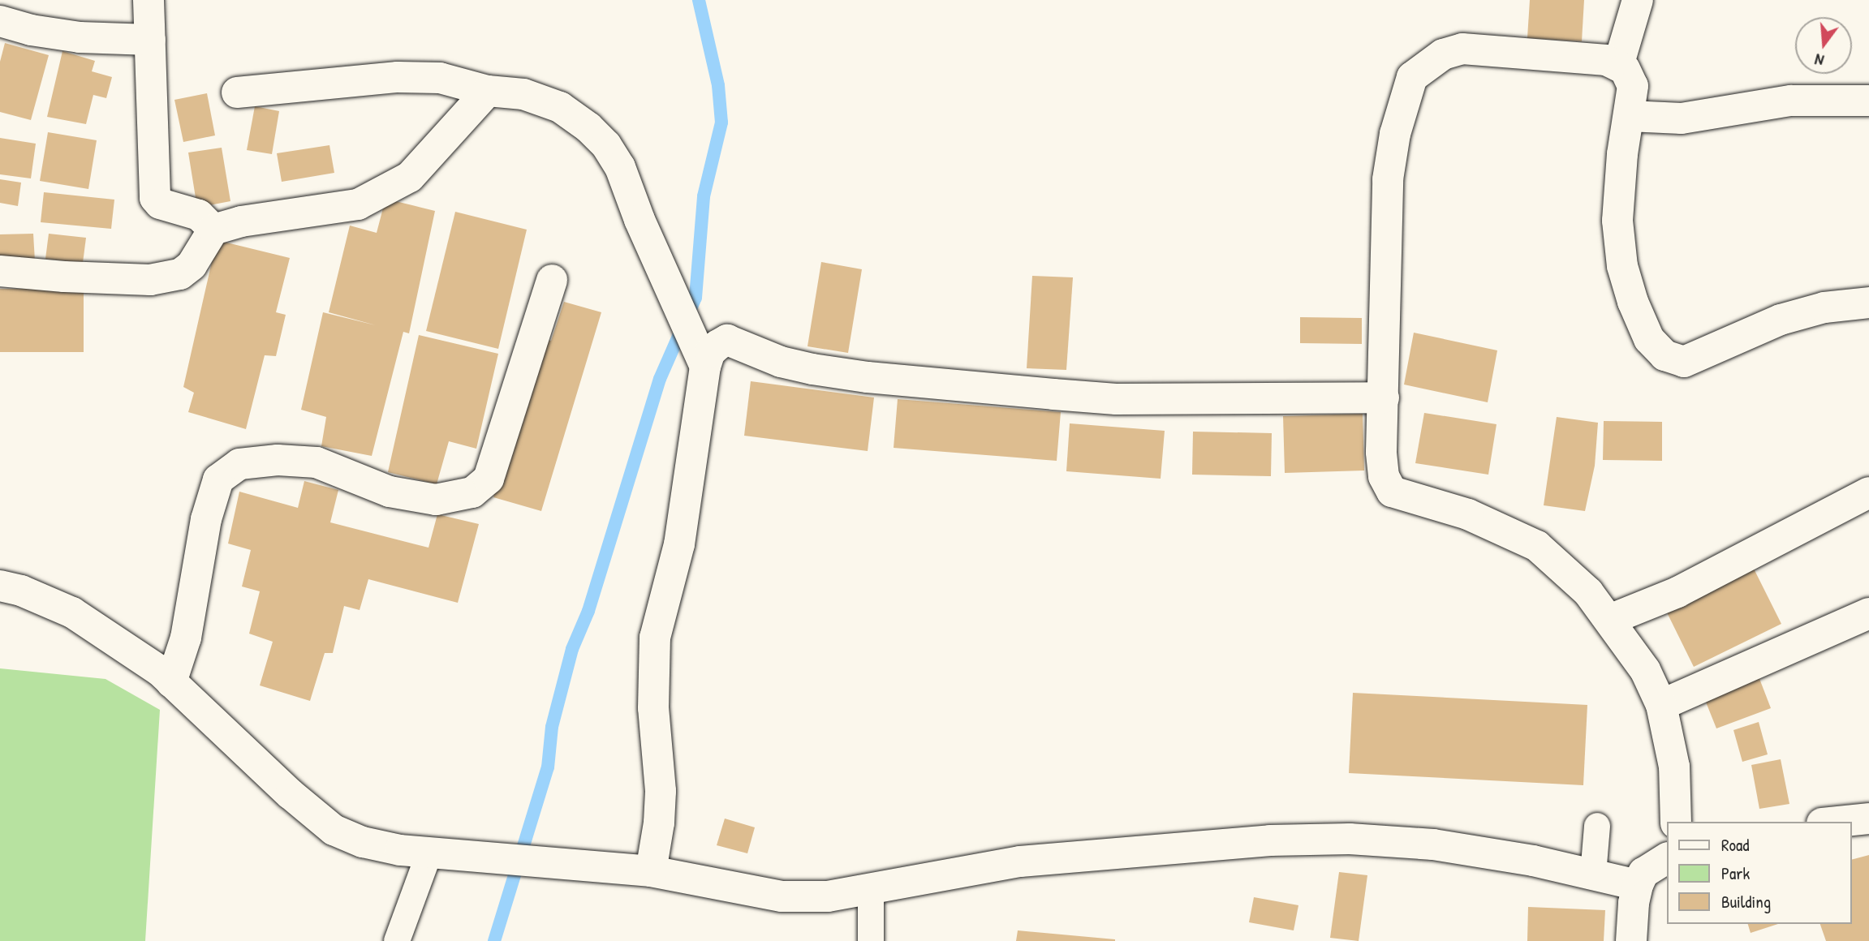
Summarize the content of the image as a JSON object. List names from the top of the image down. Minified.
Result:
{"legend":["Road","Park","Building"],"north":"bottom"}
